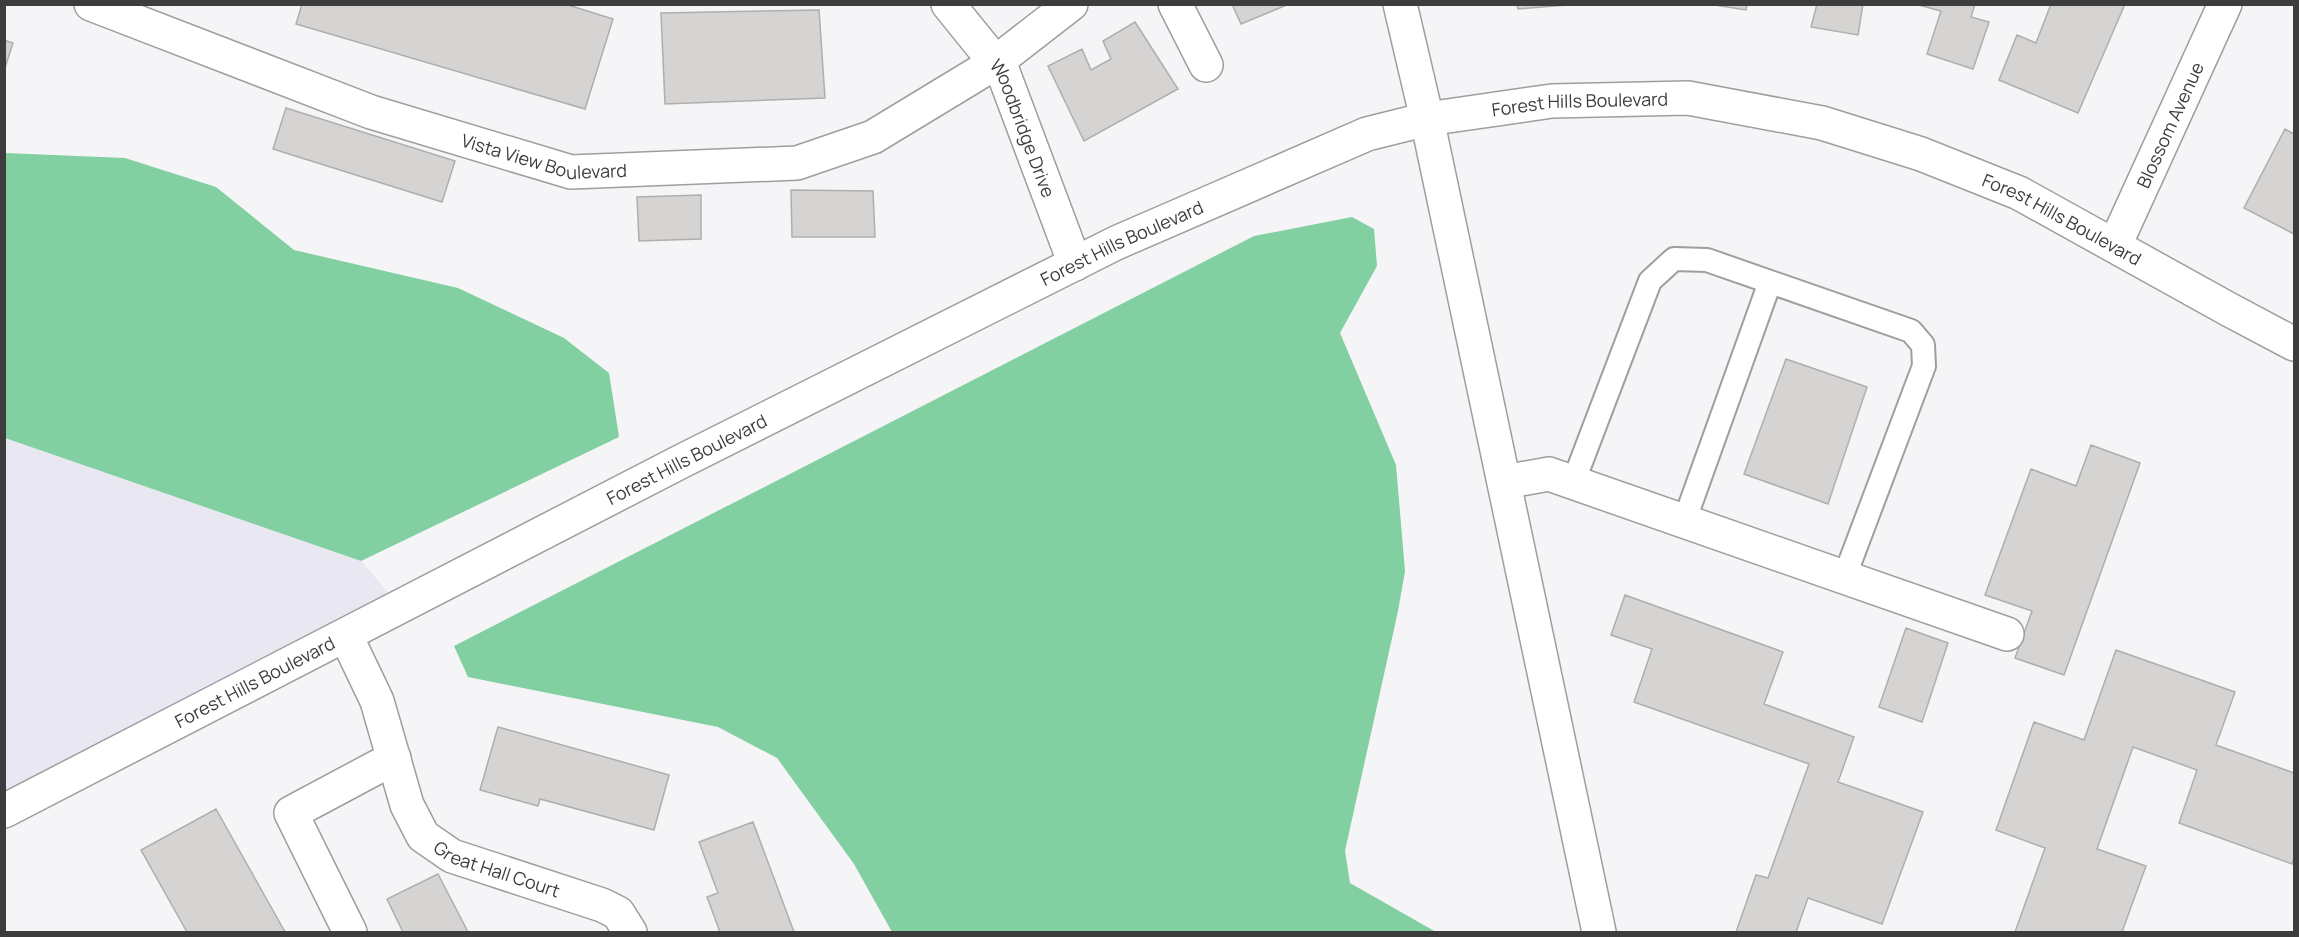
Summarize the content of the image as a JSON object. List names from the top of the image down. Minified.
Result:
{"streets":{"street":["Forest Hills Boulevard","Blossom Avenue","Woodbridge Drive","Vista View Boulevard","Great Hall Court"]},"crossings":[["Forest Hills Boulevard","Blossom Avenue"],["Forest Hills Boulevard","Woodbridge Drive"],["Forest Hills Boulevard","Great Hall Court"],["Woodbridge Drive","Vista View Boulevard"]]}
